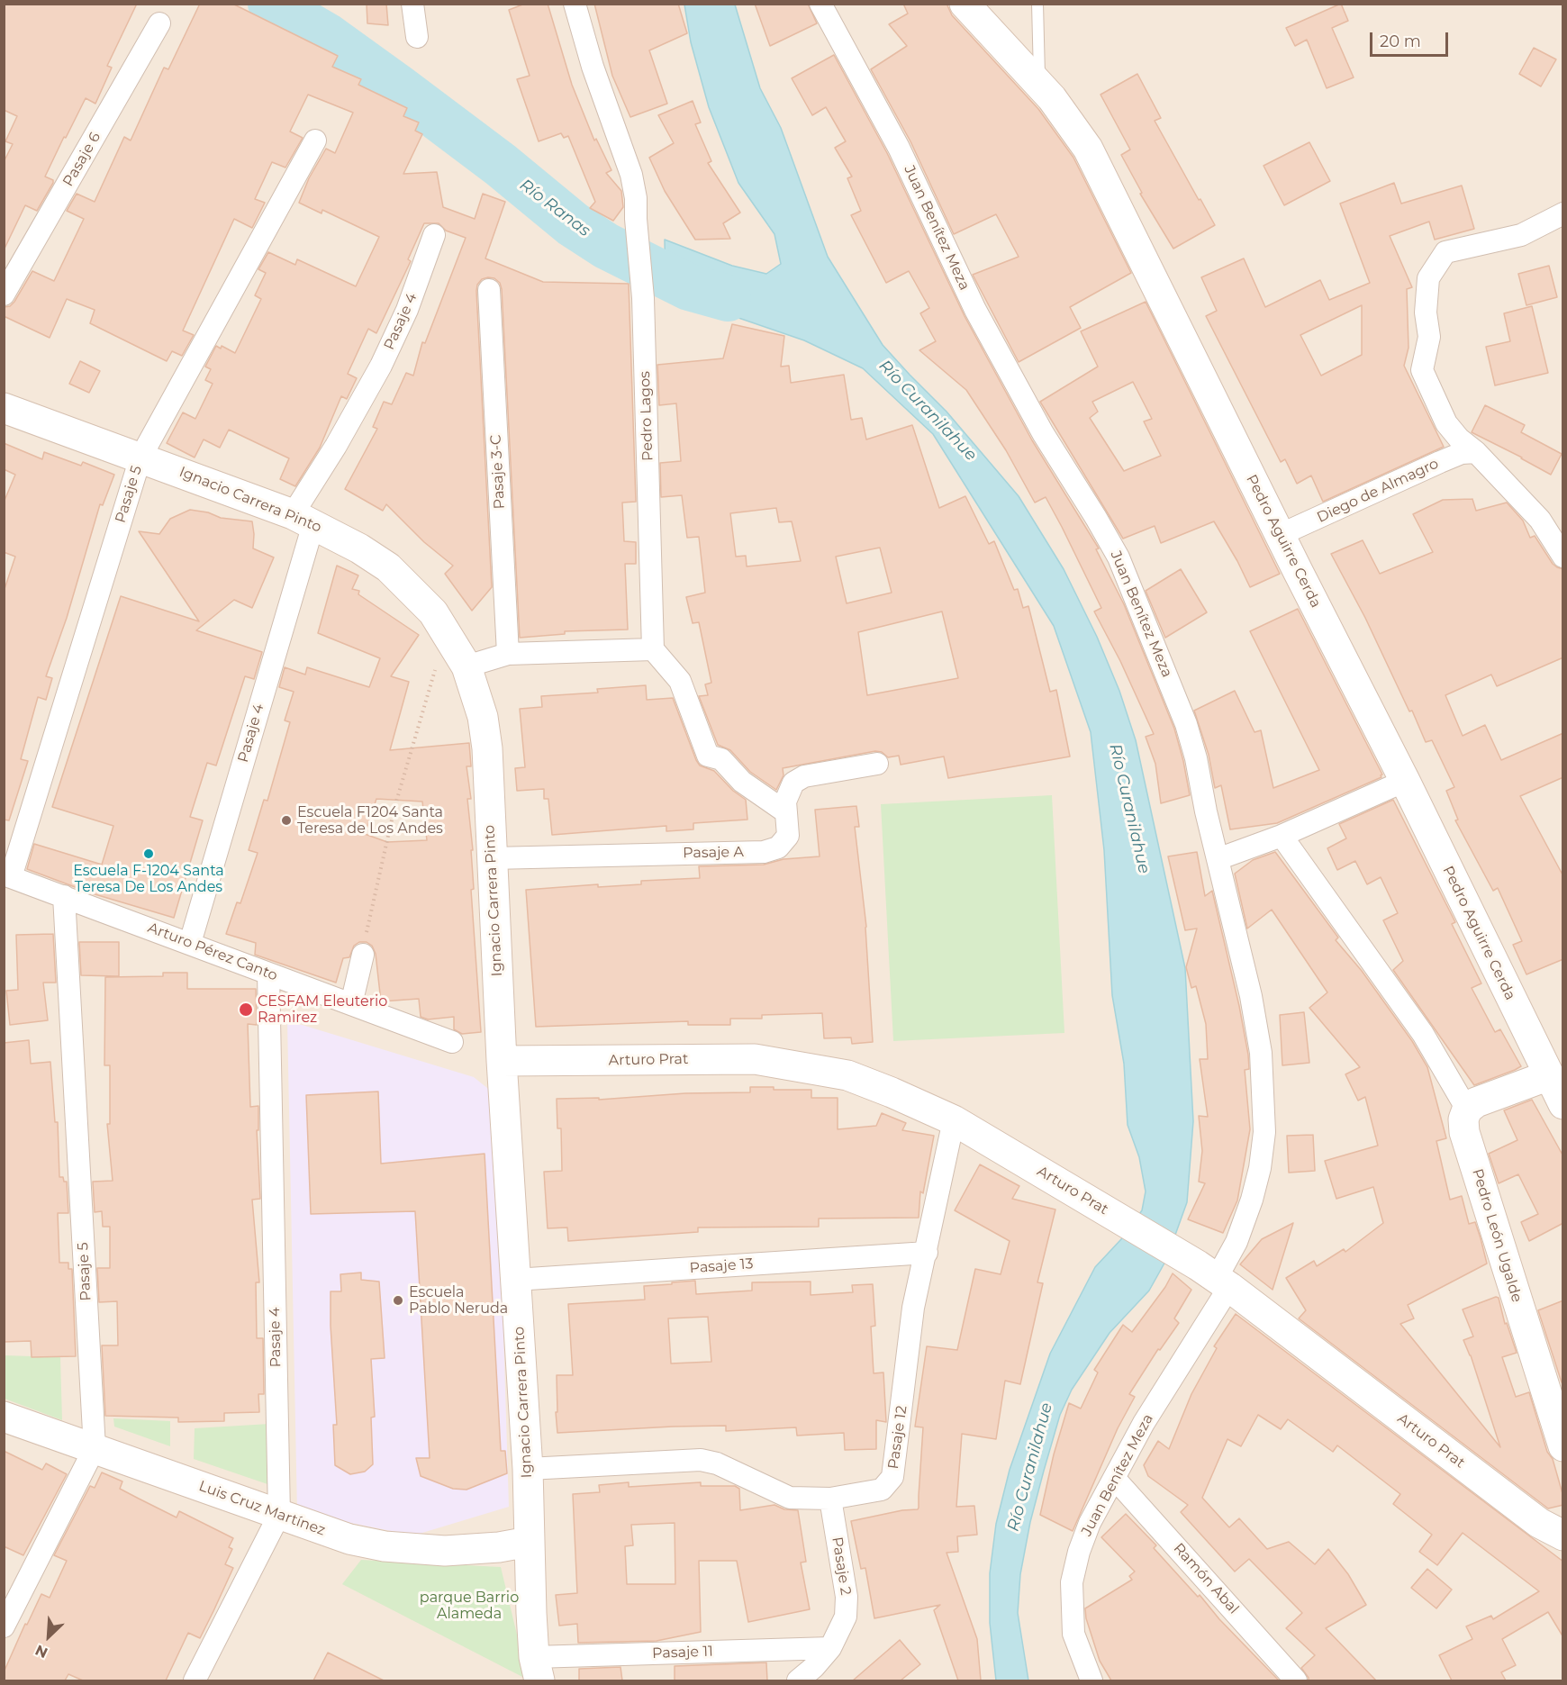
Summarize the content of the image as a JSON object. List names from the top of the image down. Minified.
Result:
{"streets":{"street":["Pasaje 6","Juan Benítez Meza","Pasaje 4","Pedro Lagos","Pasaje 3-C","Diego de Almagro","Pasaje 5","Ignacio Carrera Pinto","Pedro Aguirre Cerda","Pasaje A","Arturo Pérez Canto","Arturo Prat","Pedro León Ugalde","Pasaje 13","Pasaje 12","Luis Cruz Martínez","Pasaje 2","Ramón Abal","Pasaje 11"]},"crossings":[["Juan Benítez Meza","Arturo Prat"],["Juan Benítez Meza","Ramón Abal"],["Pasaje 4","Ignacio Carrera Pinto"],["Pasaje 4","Arturo Pérez Canto"],["Pasaje 4","Luis Cruz Martínez"],["Diego de Almagro","Pedro Aguirre Cerda"],["Pasaje 5","Ignacio Carrera Pinto"],["Pasaje 5","Arturo Pérez Canto"],["Pasaje 5","Luis Cruz Martínez"],["Ignacio Carrera Pinto","Pasaje A"],["Ignacio Carrera Pinto","Arturo Prat"],["Ignacio Carrera Pinto","Pasaje 13"],["Ignacio Carrera Pinto","Pasaje 12"],["Ignacio Carrera Pinto","Luis Cruz Martínez"],["Ignacio Carrera Pinto","Pasaje 11"],["Arturo Prat","Pasaje 12"],["Pasaje 13","Pasaje 12"],["Pasaje 12","Pasaje 2"],["Pasaje 2","Pasaje 11"]],"water":["Río Ranas","Río Curanilahue"],"parks":["parque Barrio Alameda"],"places":["Escuela F1204 Santa Teresa de Los Andes","Escuela F-1204 Santa Teresa De Los Andes","CESFAM Eleuterio Ramirez","Escuela Pablo Neruda"],"scale_bar":"20 m","north":"bottom left"}
